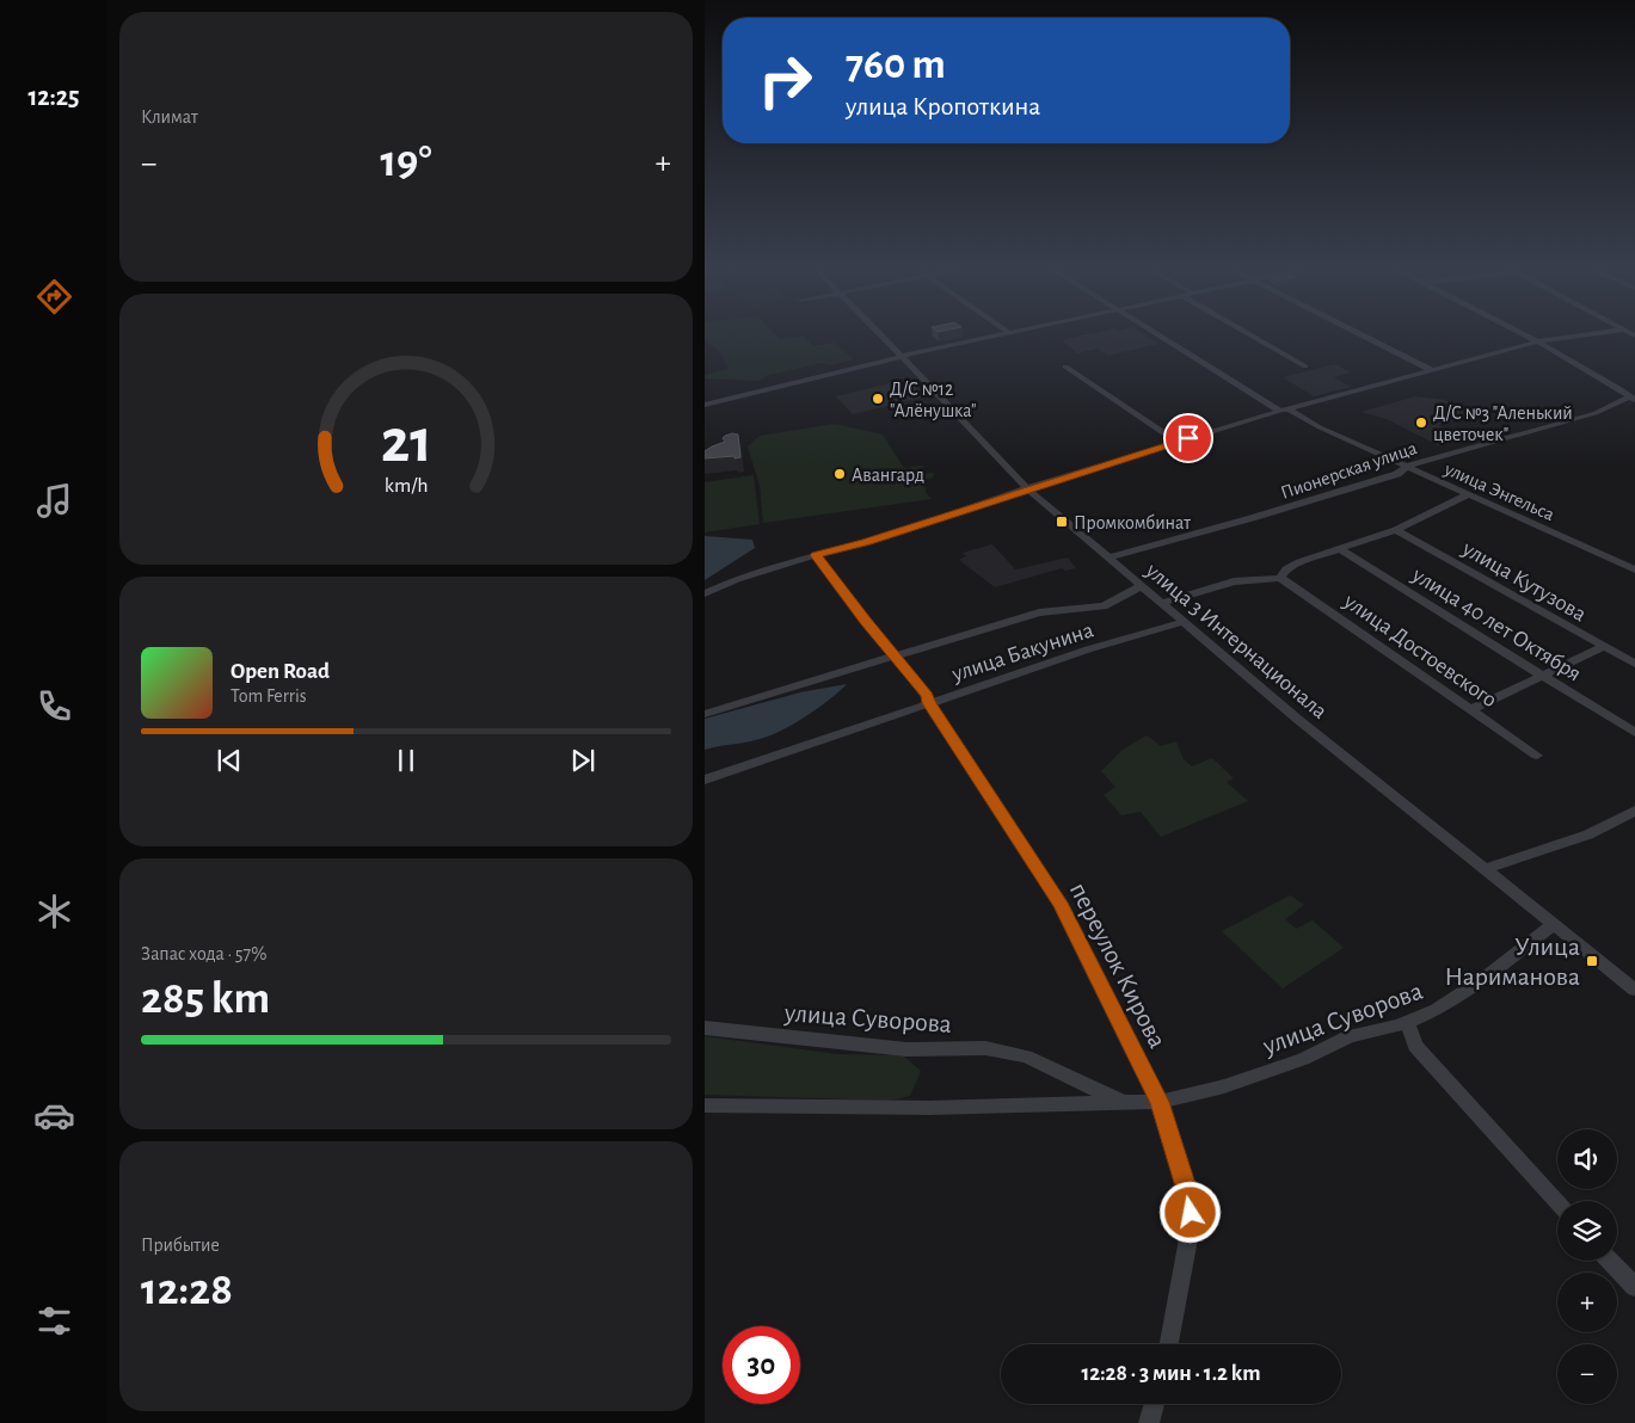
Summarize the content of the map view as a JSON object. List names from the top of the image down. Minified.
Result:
{"streets":{"street":["Пионерская улица","улица Энгельса","улица Кутузова","улица 40 лет Октября","улица 3 Интернационала","улица Достоевского","улица Бакунина","переулок Кирова","улица Суворова"]},"crossings":[["Пионерская улица","улица Энгельса"],["Пионерская улица","улица 3 Интернационала"],["улица 3 Интернационала","улица Бакунина"],["улица 3 Интернационала","улица Суворова"],["улица Бакунина","переулок Кирова"],["переулок Кирова","улица Суворова"]],"places":{"other":["Д/С №12 \"Алёнушка\"","Д/С №3 \"Аленький цветочек\"","Авангард"],"transit":["Промкомбинат","Улица Нариманова"]},"page":{"tabs":"12:25","tile":["Климат",["Запас хода · 57%","285 km"],["Прибытие","12:28"]],"turn":["760 m","улица Кропоткина"],"heat":["−","19°","+"],"song":["Open Road","Tom Ferris"],"map_buttons":["+","−"],"limit":"30","trip":"12:28 · 3 мин · 1.2 km","gauge":["21","km/h"]}}
